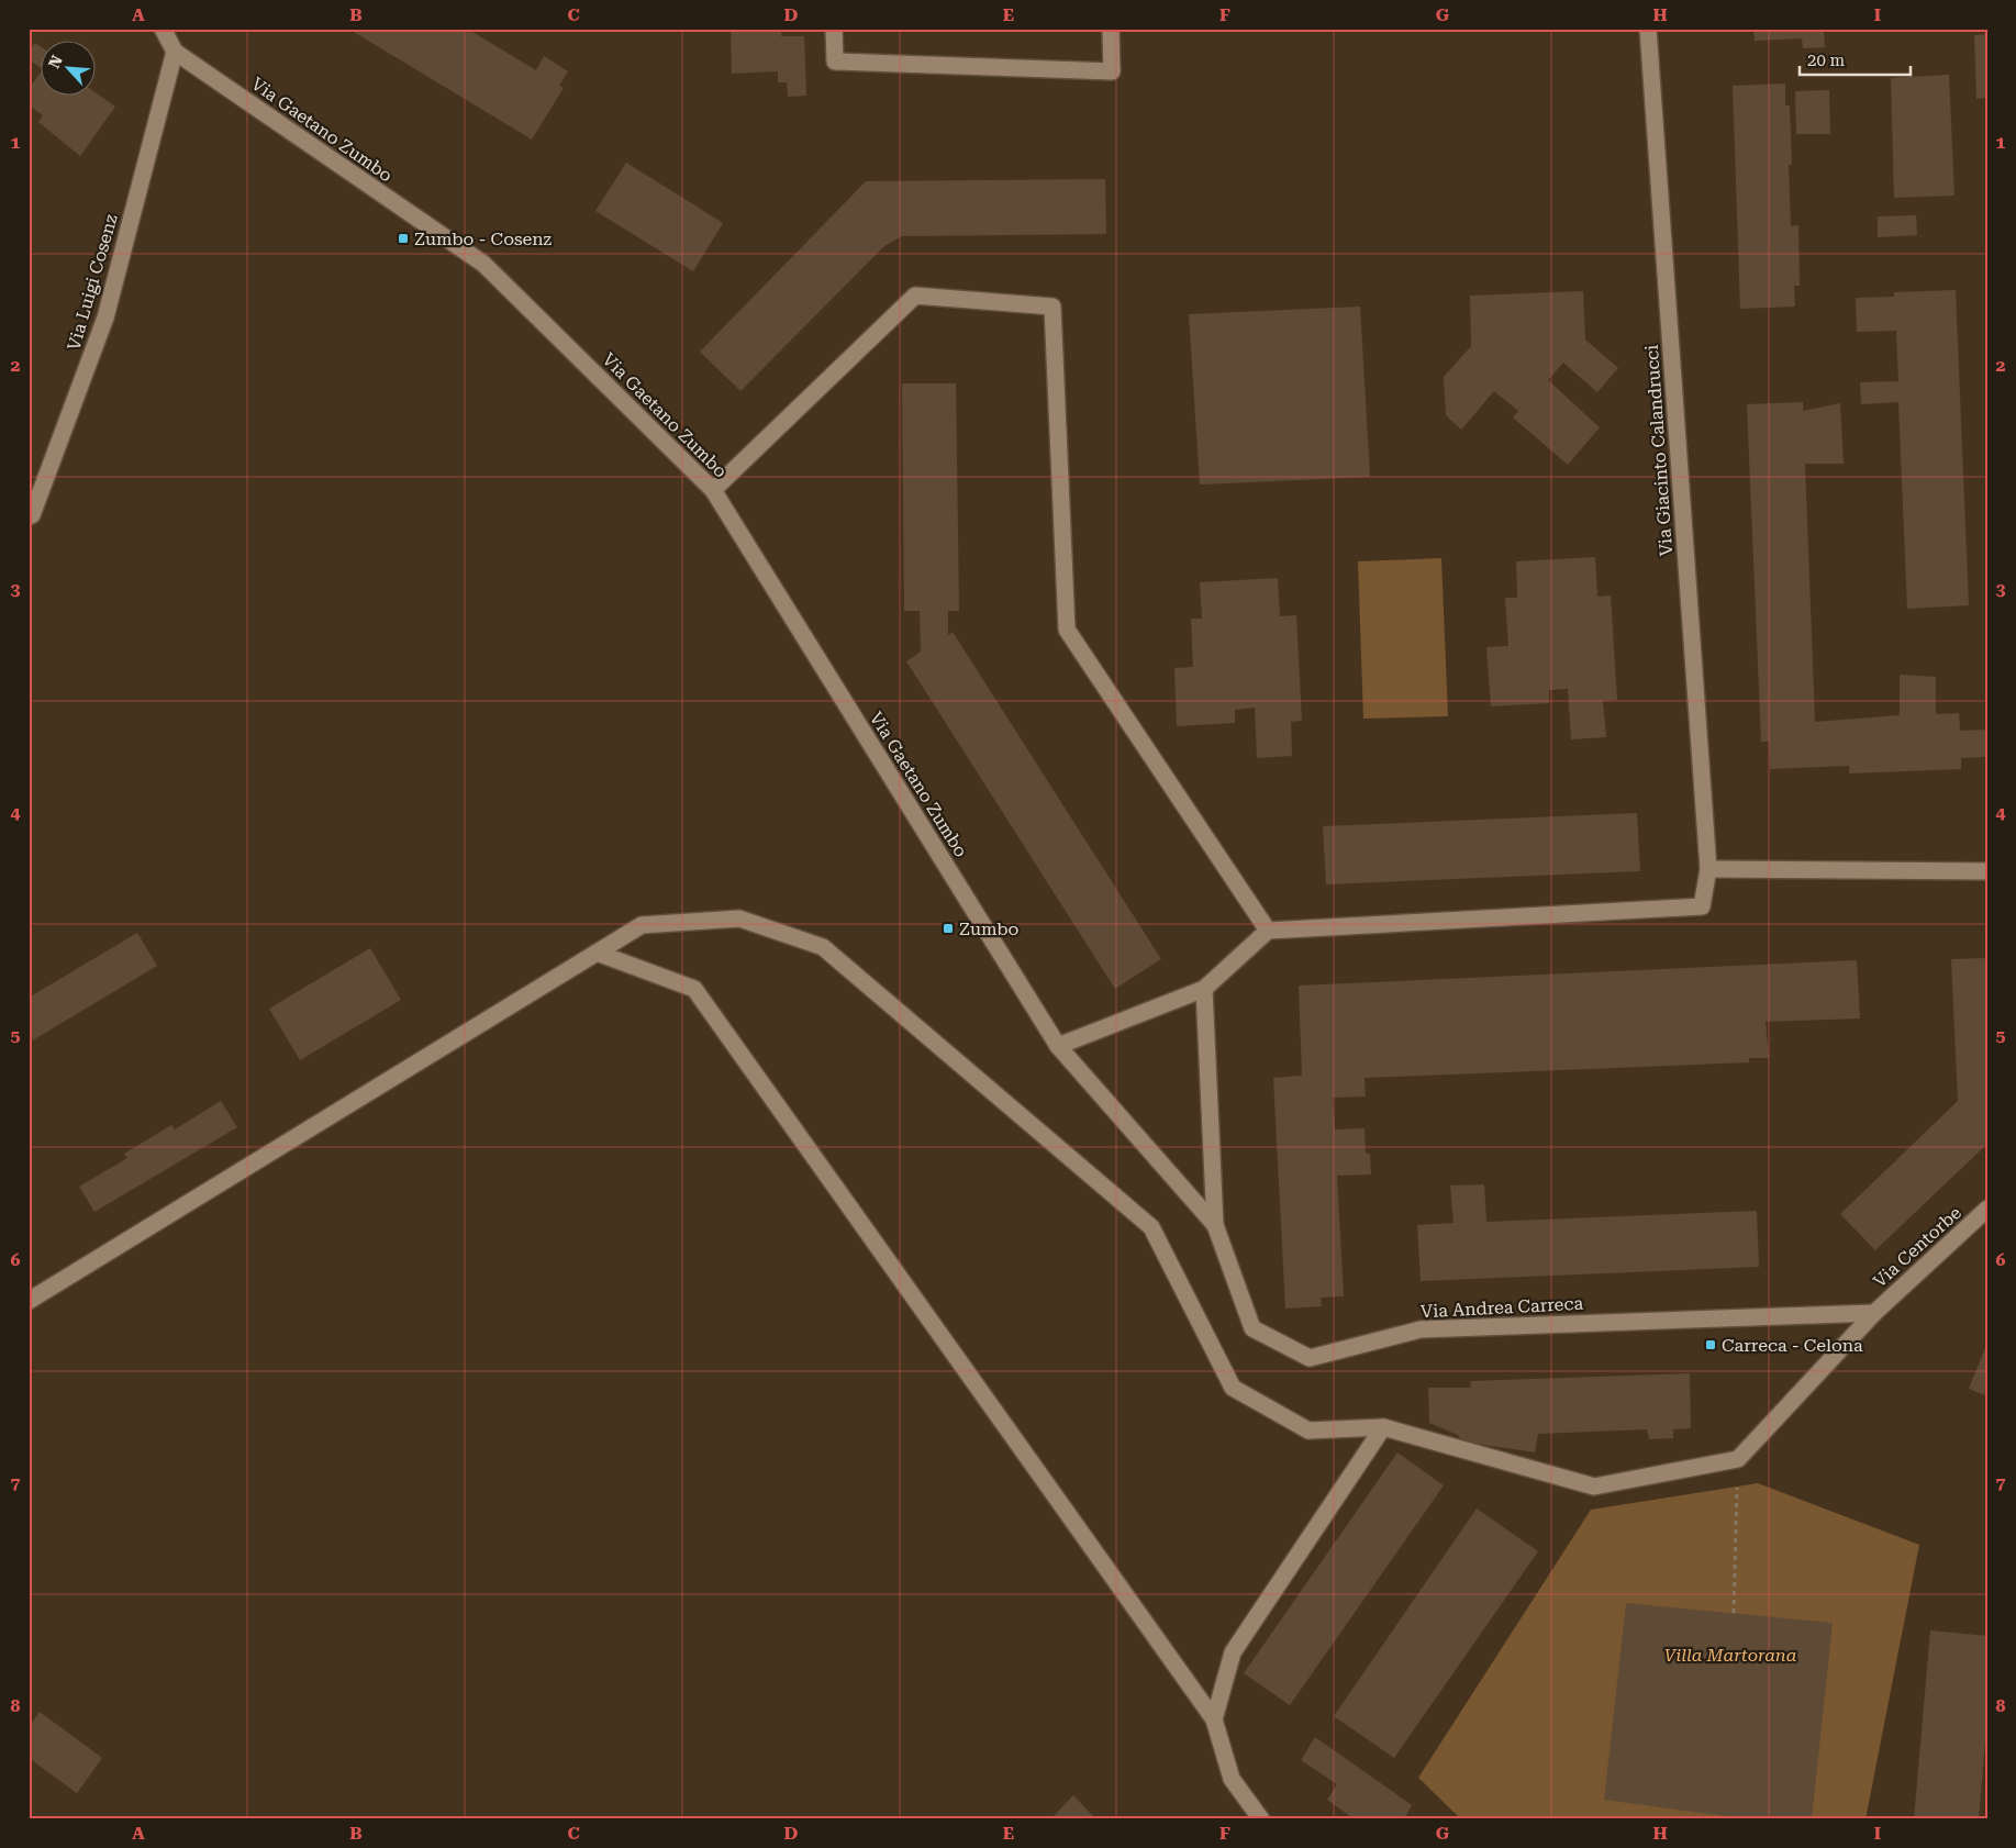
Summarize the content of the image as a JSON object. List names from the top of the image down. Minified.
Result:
{"streets":{"street":["Via Gaetano Zumbo","Via Luigi Cosenz","Via Giacinto Calandrucci","Via Centorbe","Via Andrea Carreca"]},"crossings":[["Via Gaetano Zumbo","Via Luigi Cosenz"],["Via Gaetano Zumbo","Via Andrea Carreca"],["Via Centorbe","Via Andrea Carreca"]],"parks":["Villa Martorana"],"places":{"transit":["Zumbo - Cosenz","Zumbo","Carreca - Celona"]},"scale_bar":"20 m","north":"top left","grid":{"columns":["A","B","C","D","E","F","G","H","I"],"rows":["1","2","3","4","5","6","7","8"]}}
